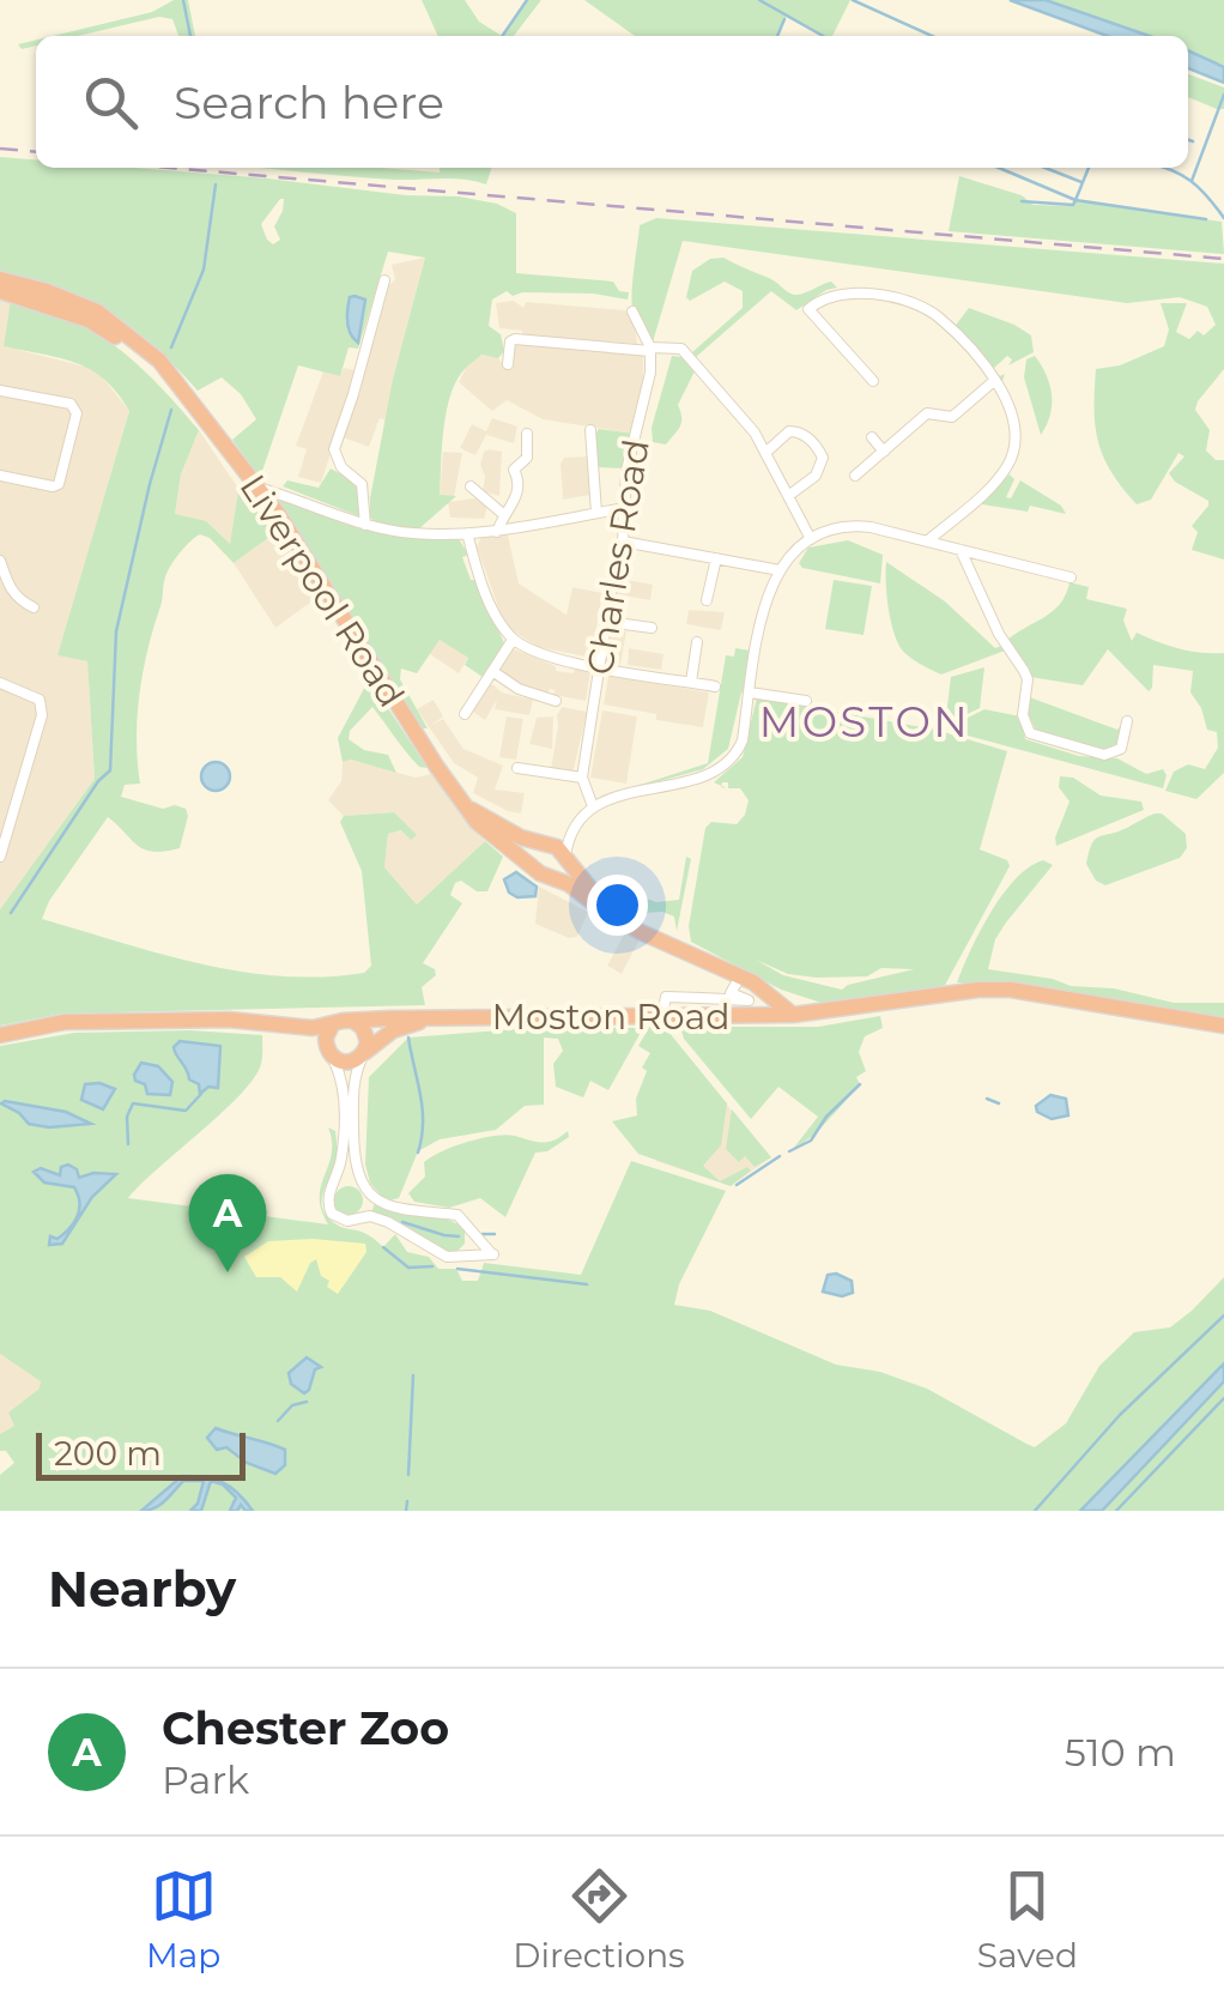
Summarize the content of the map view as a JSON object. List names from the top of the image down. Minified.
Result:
{"streets":{"highway":["Liverpool Road","Moston Road"],"street":["Charles Road"]},"crossings":[["Liverpool Road","Moston Road"]],"districts":["MOSTON"],"scale_bar":"200 m","page":{"search":"Search here","pins":"A","scale":"200 m","heading":"Nearby","list":[{"mark":"A","name":"Chester Zoo","note":"Park","value":"510 m"}],"nav":["Map","Directions","Saved"]}}
